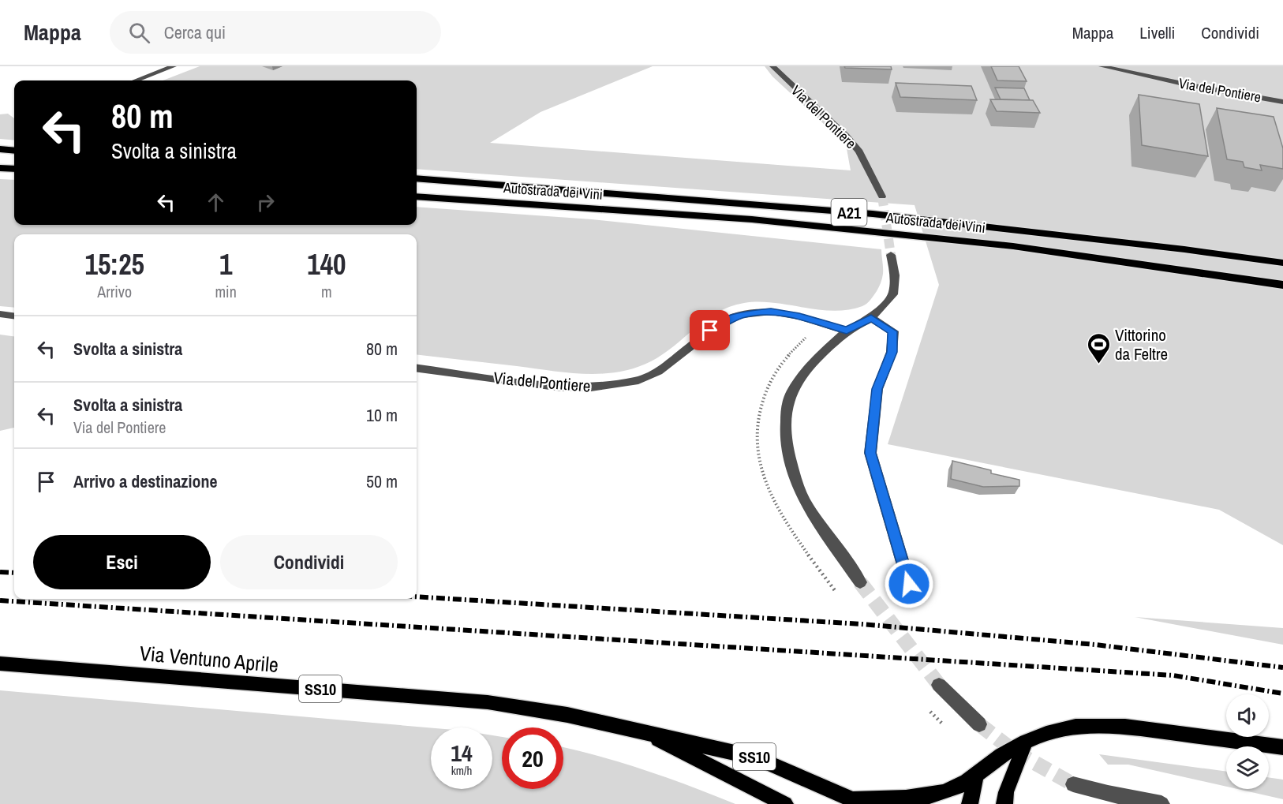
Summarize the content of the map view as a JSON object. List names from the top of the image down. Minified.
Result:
{"streets":{"highway":["Autostrada dei Vini","A21"],"main road":["Via Ventuno Aprile","SS10"],"street":["Via del Pontiere"]},"places":{"sports":["Vittorino da Feltre"]},"page":{"header":"Mappa","search":"Cerca qui","nav":["Mappa","Livelli","Condividi"],"turn":["80 m","Svolta a sinistra"],"eta":["15:25","Arrivo","1","min","140","m"],"list":[{"name":"Svolta a sinistra","value":"80 m"},{"name":"Svolta a sinistra","note":"Via del Pontiere","value":"10 m"},{"name":"Arrivo a destinazione","value":"50 m"}],"buttons":["Esci","Condividi"],"speed":"14 km/h","limit":"20"}}
